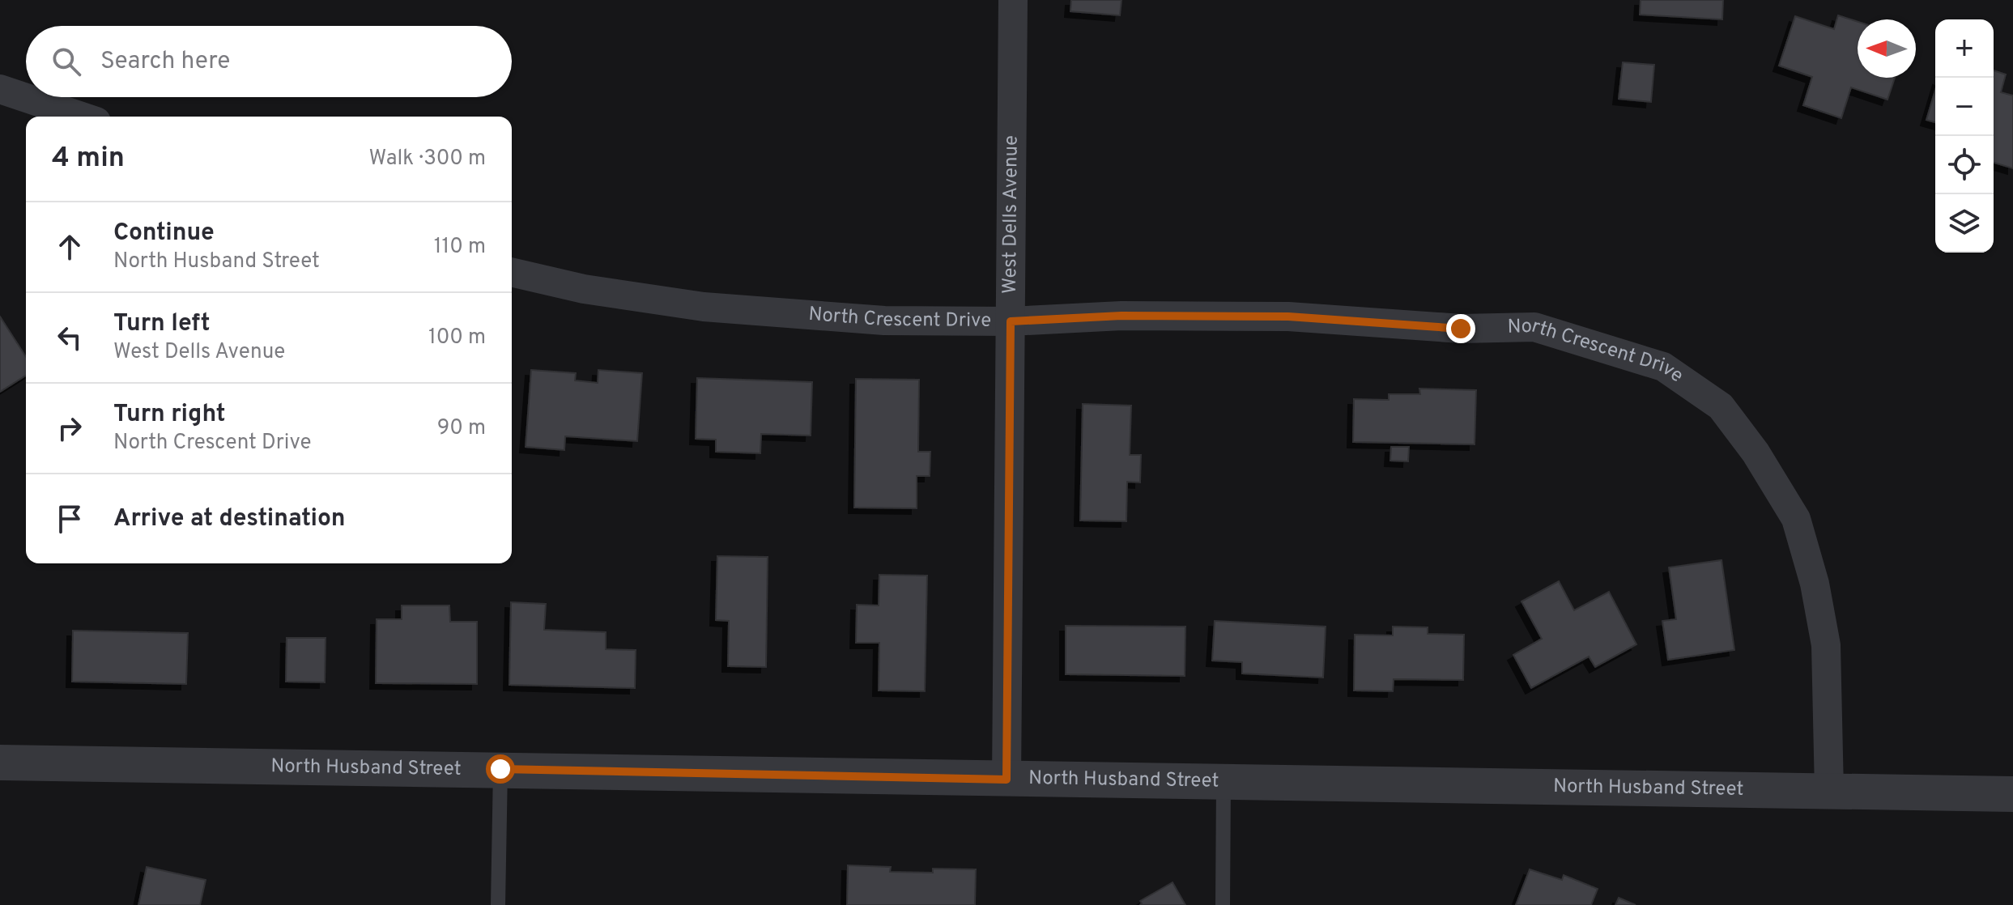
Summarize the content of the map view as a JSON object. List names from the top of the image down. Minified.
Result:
{"streets":{"street":["West Dells Avenue","North Crescent Drive","North Husband Street"]},"crossings":[["West Dells Avenue","North Crescent Drive"],["West Dells Avenue","North Husband Street"],["North Crescent Drive","North Husband Street"]],"north":"left","page":{"map_buttons":["+","−"],"search":"Search here","heading":["4 min","Walk · 300 m"],"list":[["Continue","North Husband Street","110 m"],["Turn left","West Dells Avenue","100 m"],["Turn right","North Crescent Drive","90 m"],"Arrive at destination"]}}
